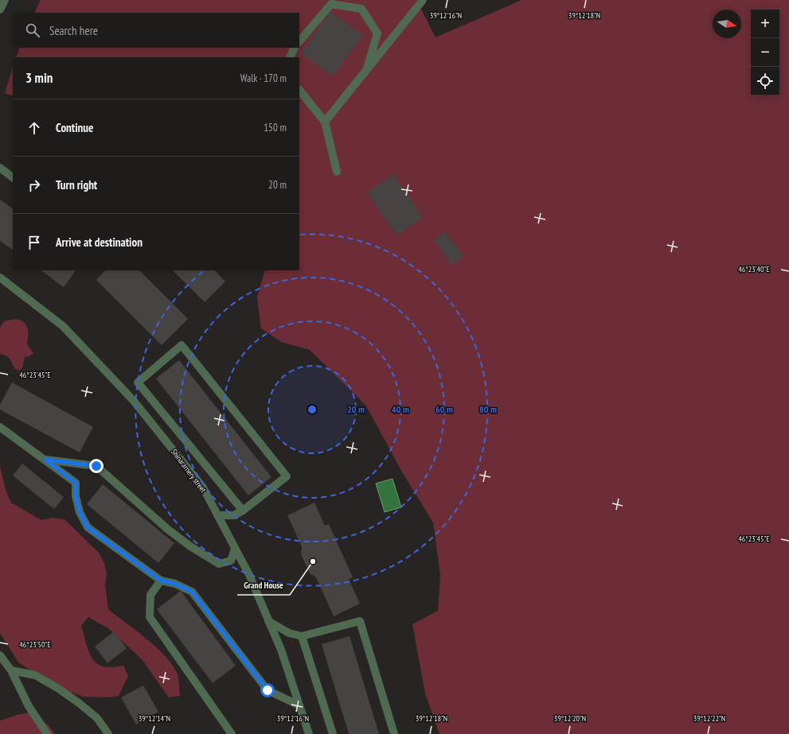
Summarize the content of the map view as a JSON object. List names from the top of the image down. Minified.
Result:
{"streets":{"street":["Shinararnery street"]},"places":["Grand House"],"north":"right","page":{"map_buttons":["+","−"],"search":"Search here","heading":["3 min","Walk · 170 m"],"list":[["Continue","150 m"],["Turn right","20 m"],"Arrive at destination"]},"coordinates":["39°12'16\"N","39°12'18\"N","46°23'40\"E","46°23'45\"E","46°23'50\"E","39°12'14\"N","39°12'20\"N","39°12'22\"N"],"rings":["20 m","40 m","60 m","80 m"]}
